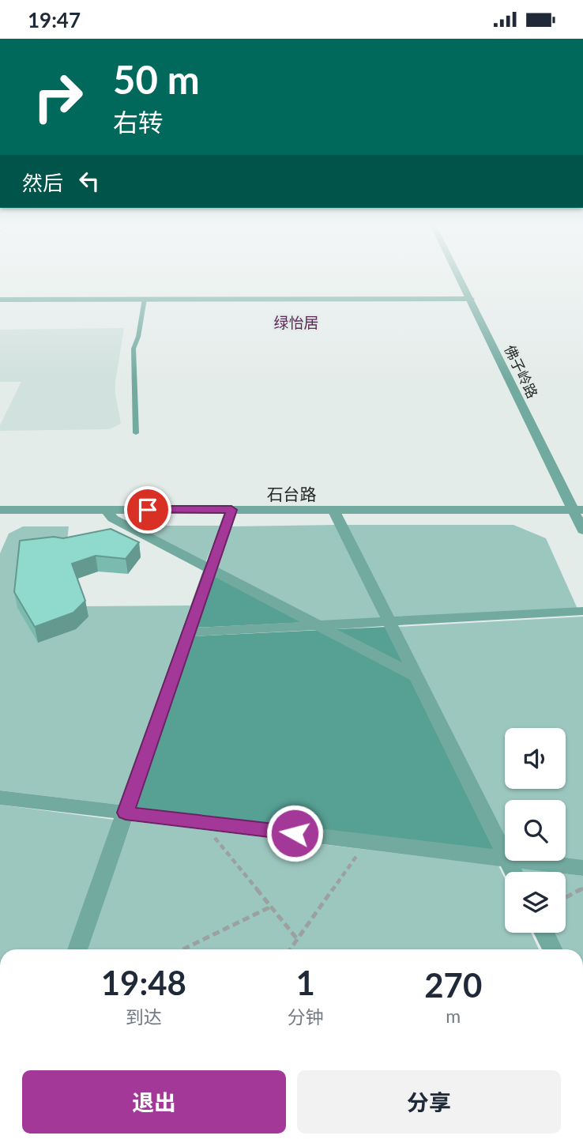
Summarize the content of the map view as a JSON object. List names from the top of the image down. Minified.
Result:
{"streets":{"street":["佛子岭路","石台路"]},"crossings":[["佛子岭路","石台路"]],"districts":["绿怡居"],"page":{"status":"19:47","turn":["50 m","右转"],"then":"然后","eta":["19:48","到达","1","分钟","270","m"],"buttons":["退出","分享"]}}
